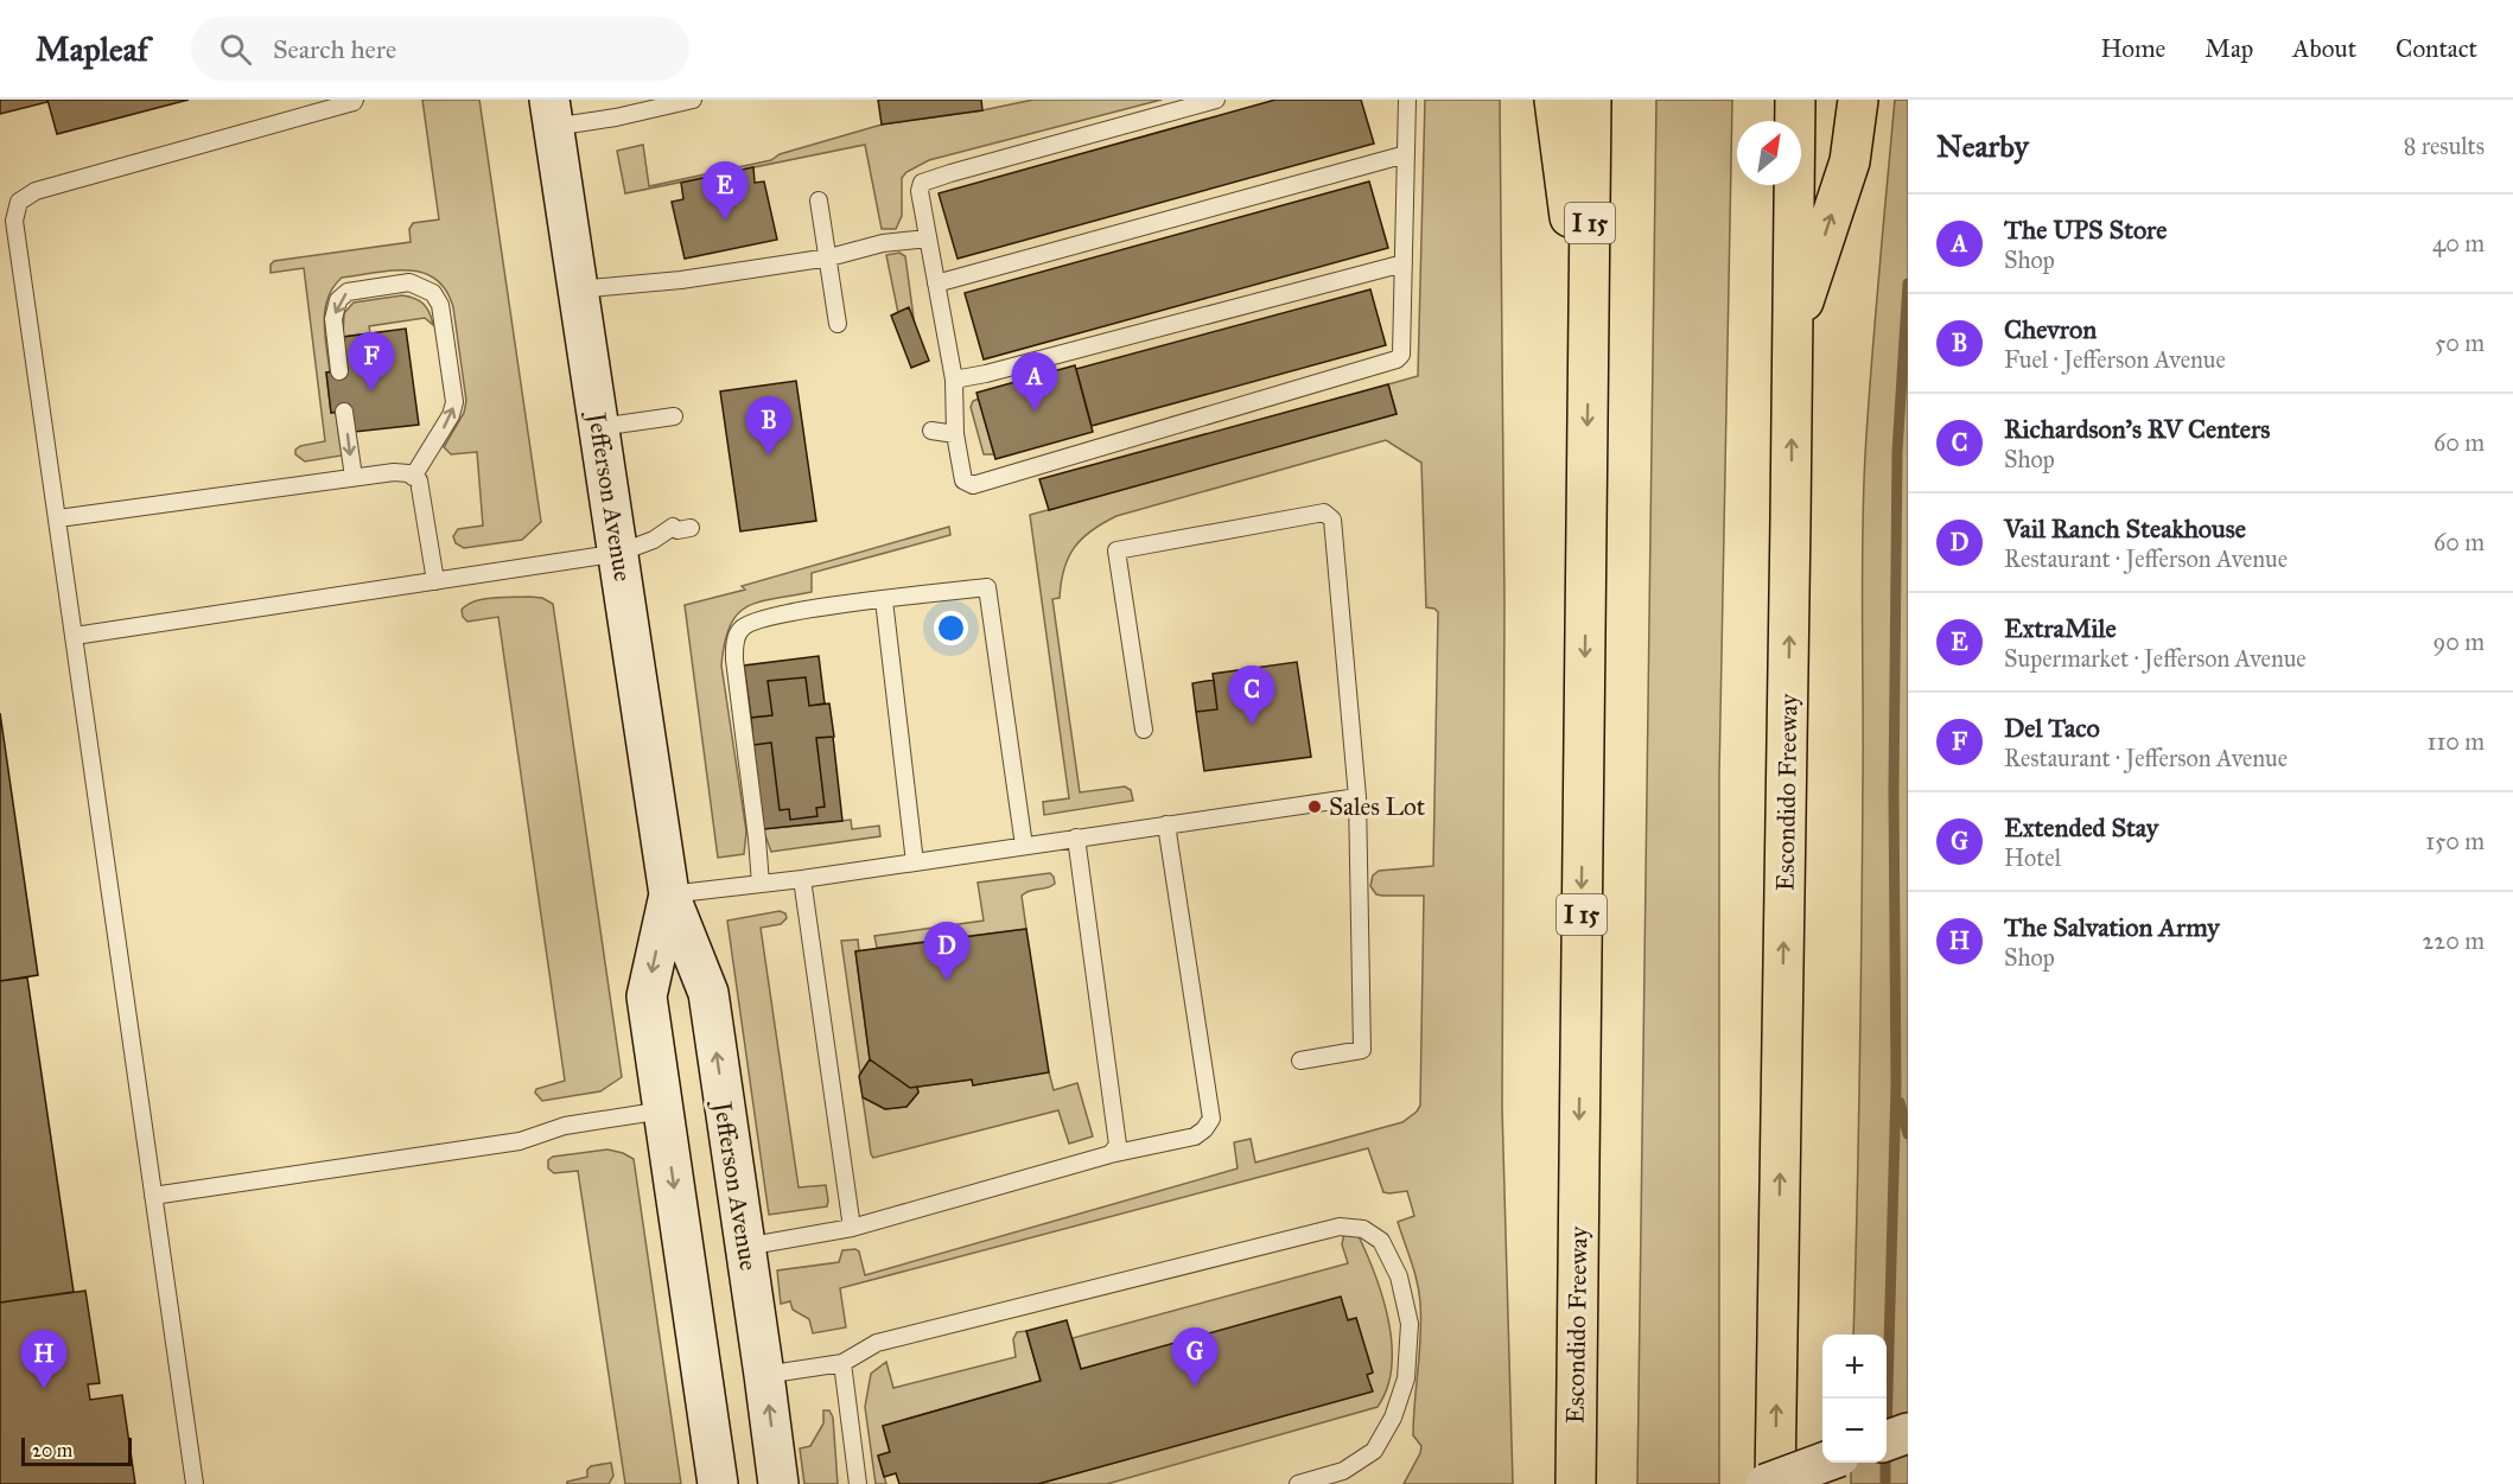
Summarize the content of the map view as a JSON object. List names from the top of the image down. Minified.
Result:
{"streets":{"highway":["I 15","Escondido Freeway"],"main road":["Jefferson Avenue"]},"places":["Sales Lot"],"scale_bar":"20 m","north":"top right","page":{"header":"Mapleaf","search":"Search here","nav":["Home","Map","About","Contact"],"heading":["Nearby","8 results"],"pins":["E","F","A","B","C","D","G","H"],"list":[{"mark":"A","name":"The UPS Store","note":"Shop","value":"40 m"},{"mark":"B","name":"Chevron","note":"Fuel · Jefferson Avenue","value":"50 m"},{"mark":"C","name":"Richardson's RV Centers","note":"Shop","value":"60 m"},{"mark":"D","name":"Vail Ranch Steakhouse","note":"Restaurant · Jefferson Avenue","value":"60 m"},{"mark":"E","name":"ExtraMile","note":"Supermarket · Jefferson Avenue","value":"90 m"},{"mark":"F","name":"Del Taco","note":"Restaurant · Jefferson Avenue","value":"110 m"},{"mark":"G","name":"Extended Stay","note":"Hotel","value":"150 m"},{"mark":"H","name":"The Salvation Army","note":"Shop","value":"220 m"}],"map_buttons":["+","−"],"scale":"20 m"}}
